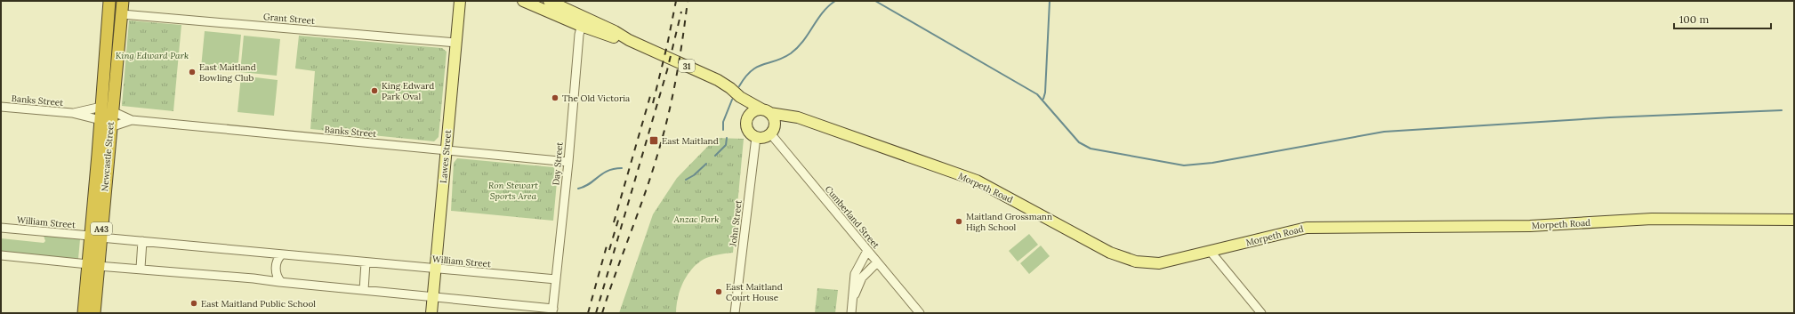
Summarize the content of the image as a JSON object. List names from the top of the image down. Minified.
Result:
{"streets":{"highway":["Newcastle Street","A43"],"main road":["31","Lawes Street","Morpeth Road"],"street":["Grant Street","Banks Street","Day Street","Cumberland Street","William Street","John Street"]},"crossings":[["Grant Street","Newcastle Street"],["Grant Street","Lawes Street"],["31","Day Street"],["31","Morpeth Road"],["31","Cumberland Street"],["31","John Street"],["Banks Street","Newcastle Street"],["Banks Street","Lawes Street"],["Banks Street","Day Street"],["Newcastle Street","William Street"],["Lawes Street","William Street"],["Day Street","William Street"],["Morpeth Road","Cumberland Street"],["Morpeth Road","John Street"],["Cumberland Street","John Street"]],"parks":["King Edward Park","Ron Stewart Sports Area","Anzac Park"],"places":{"other":["East Maitland Bowling Club","King Edward Park Oval","The Old Victoria","Maitland Grossmann High School","East Maitland Court House","East Maitland Public School"],"transit":["East Maitland"]},"scale_bar":"100 m"}
